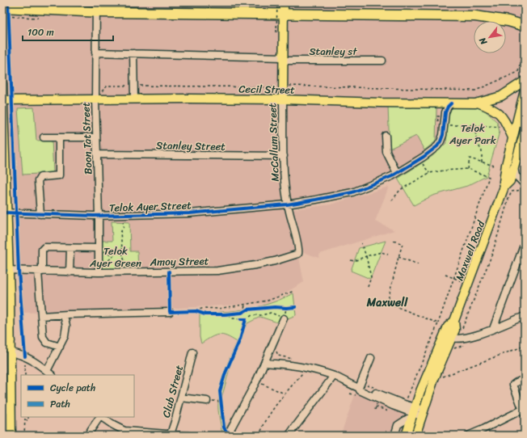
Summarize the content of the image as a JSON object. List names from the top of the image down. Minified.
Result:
{"streets":{"main road":["Cecil Street","McCallum Street","Maxwell Road"],"street":["Stanley st","Boon Tat Street","Stanley Street","Telok Ayer Street","Amoy Street","Club Street"]},"crossings":[["Stanley st","Boon Tat Street"],["Stanley st","McCallum Street"],["Cecil Street","Boon Tat Street"],["Cecil Street","McCallum Street"],["Boon Tat Street","Stanley Street"],["Boon Tat Street","Telok Ayer Street"],["Boon Tat Street","Amoy Street"],["McCallum Street","Stanley Street"],["McCallum Street","Telok Ayer Street"],["McCallum Street","Amoy Street"],["Telok Ayer Street","Amoy Street"]],"districts":["Maxwell"],"parks":["Telok Ayer Park","Telok Ayer Green"],"legend":["Cycle path","Path"],"scale_bar":"100 m","north":"bottom left"}
